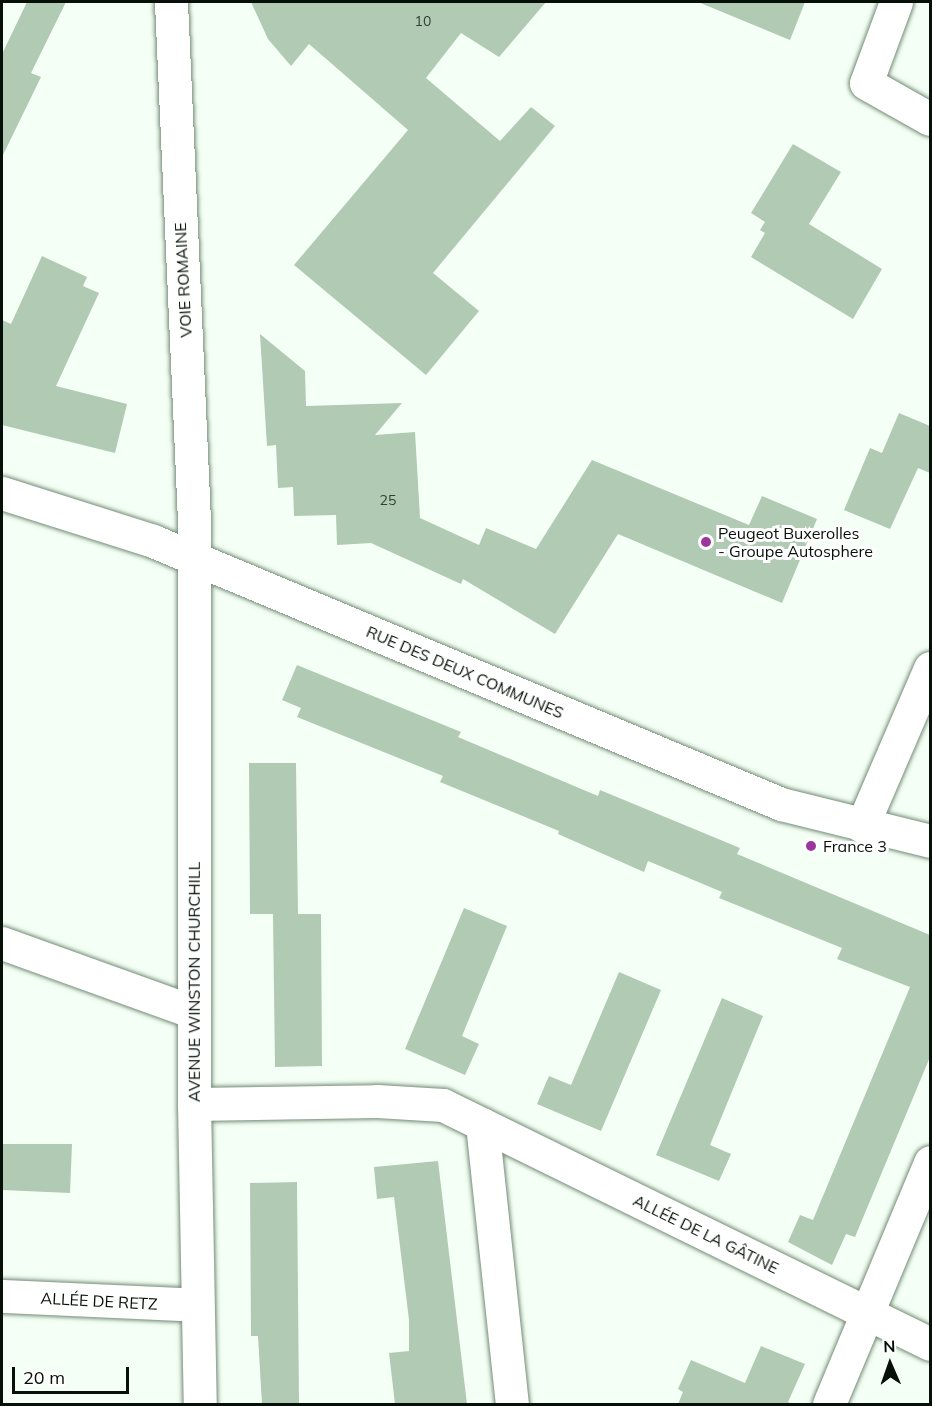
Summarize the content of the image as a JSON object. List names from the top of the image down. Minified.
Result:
{"streets":{"street":["VOIE ROMAINE","RUE DES DEUX COMMUNES","AVENUE WINSTON CHURCHILL","ALLÉE DE LA GÂTINE","ALLÉE DE RETZ"]},"crossings":[["VOIE ROMAINE","RUE DES DEUX COMMUNES"],["VOIE ROMAINE","AVENUE WINSTON CHURCHILL"],["RUE DES DEUX COMMUNES","AVENUE WINSTON CHURCHILL"],["AVENUE WINSTON CHURCHILL","ALLÉE DE LA GÂTINE"],["AVENUE WINSTON CHURCHILL","ALLÉE DE RETZ"]],"places":["Peugeot Buxerolles - Groupe Autosphere","France 3"],"house_numbers":["10","25"],"scale_bar":"20 m","north":"top"}
